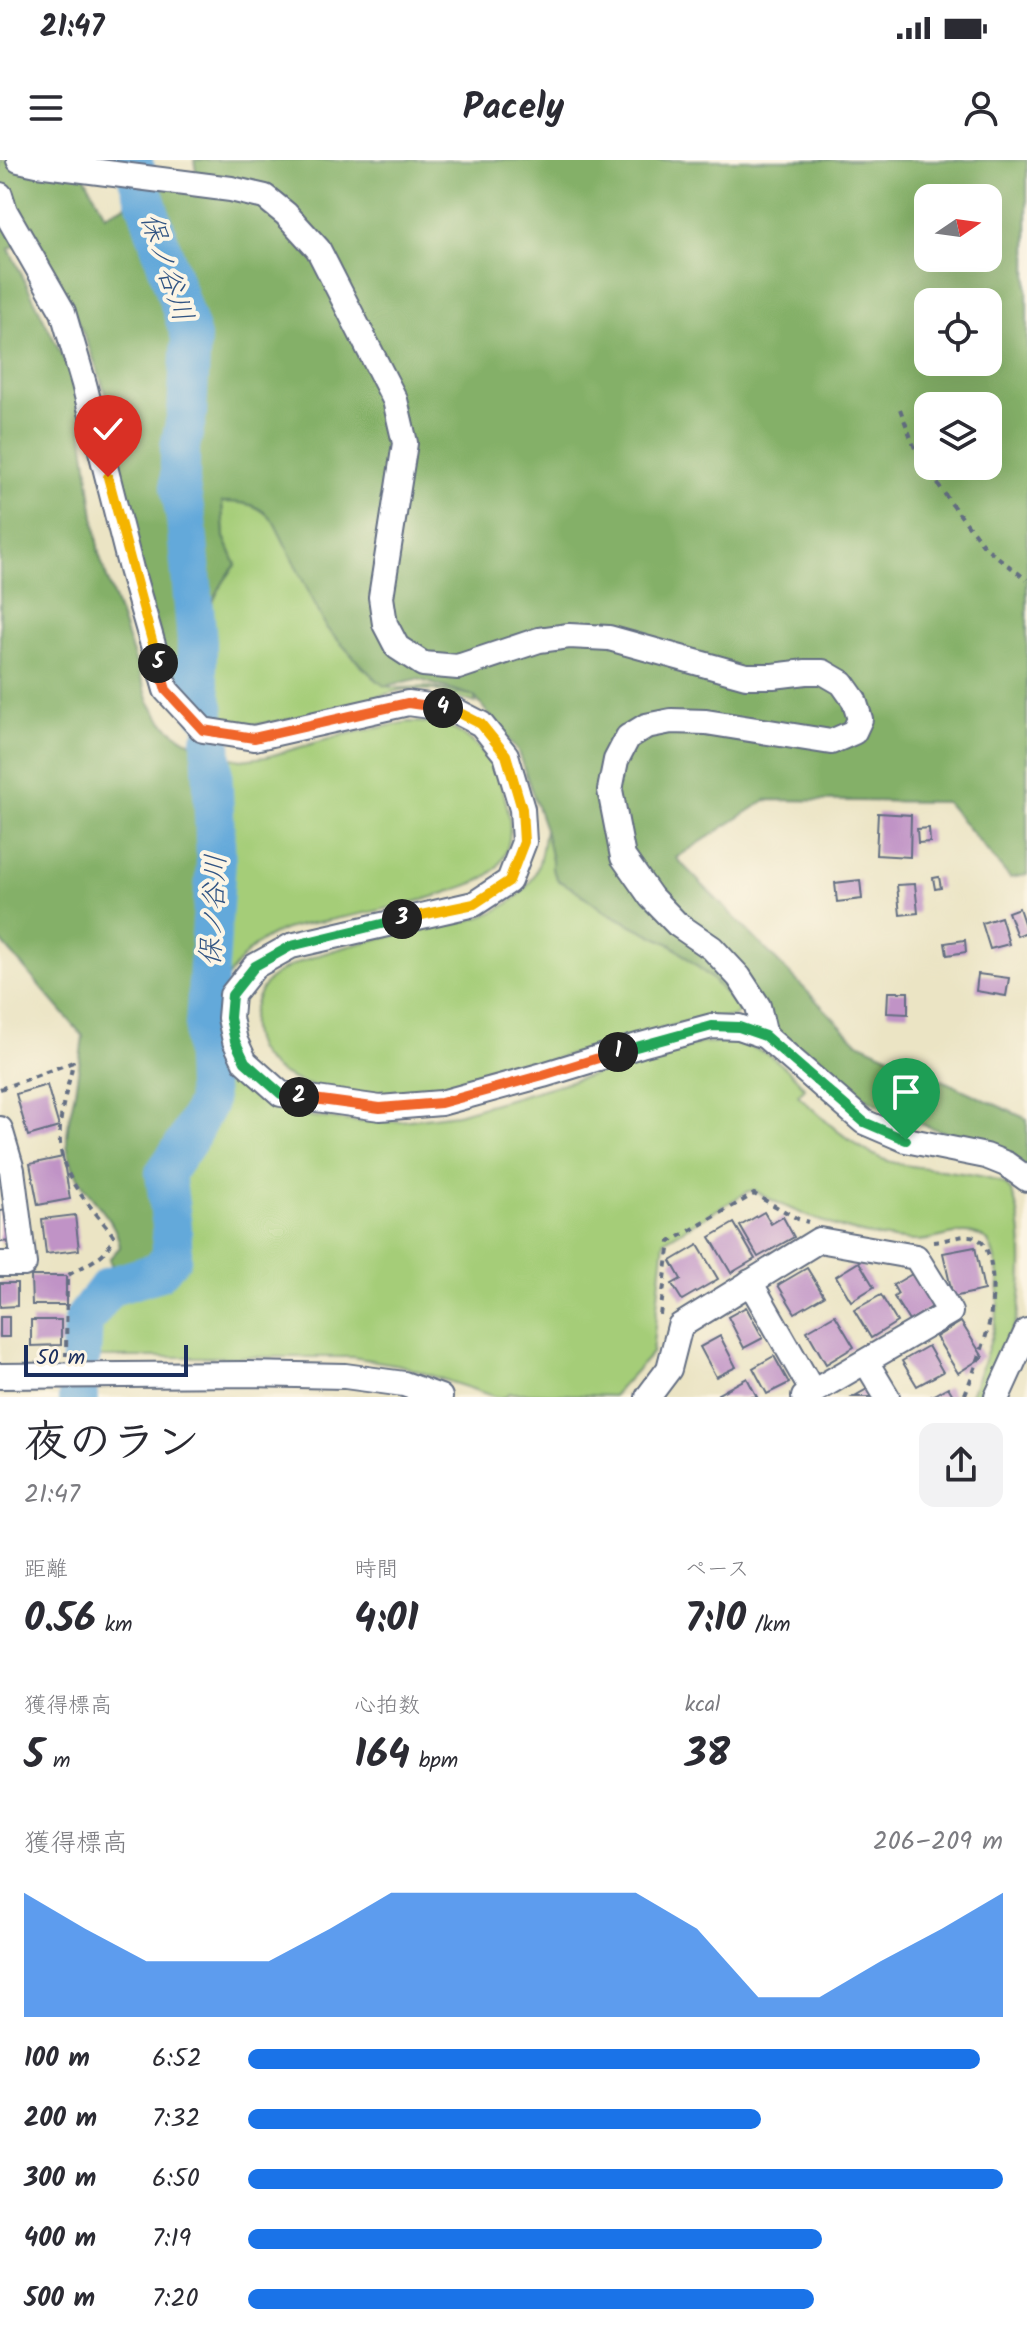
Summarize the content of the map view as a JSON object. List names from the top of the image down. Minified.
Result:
{"water":["保ノ谷川"],"scale_bar":"50 m","north":"right","page":{"status":"21:47","header":"Pacely","pins":["5","4","3","1","2"],"scale":"50 m","heading":["夜のラン","21:47"],"stats":[["距離","0.56 km"],["時間","4:01"],["ペース","7:10 /km"],["獲得標高","5 m"],["心拍数","164 bpm"],["kcal","38"]],"chart":["獲得標高","206–209 m"],"list":[{"name":"100 m","note":"6:52"},{"name":"200 m","note":"7:32"},{"name":"300 m","note":"6:50"},{"name":"400 m","note":"7:19"},{"name":"500 m","note":"7:20"}]}}
